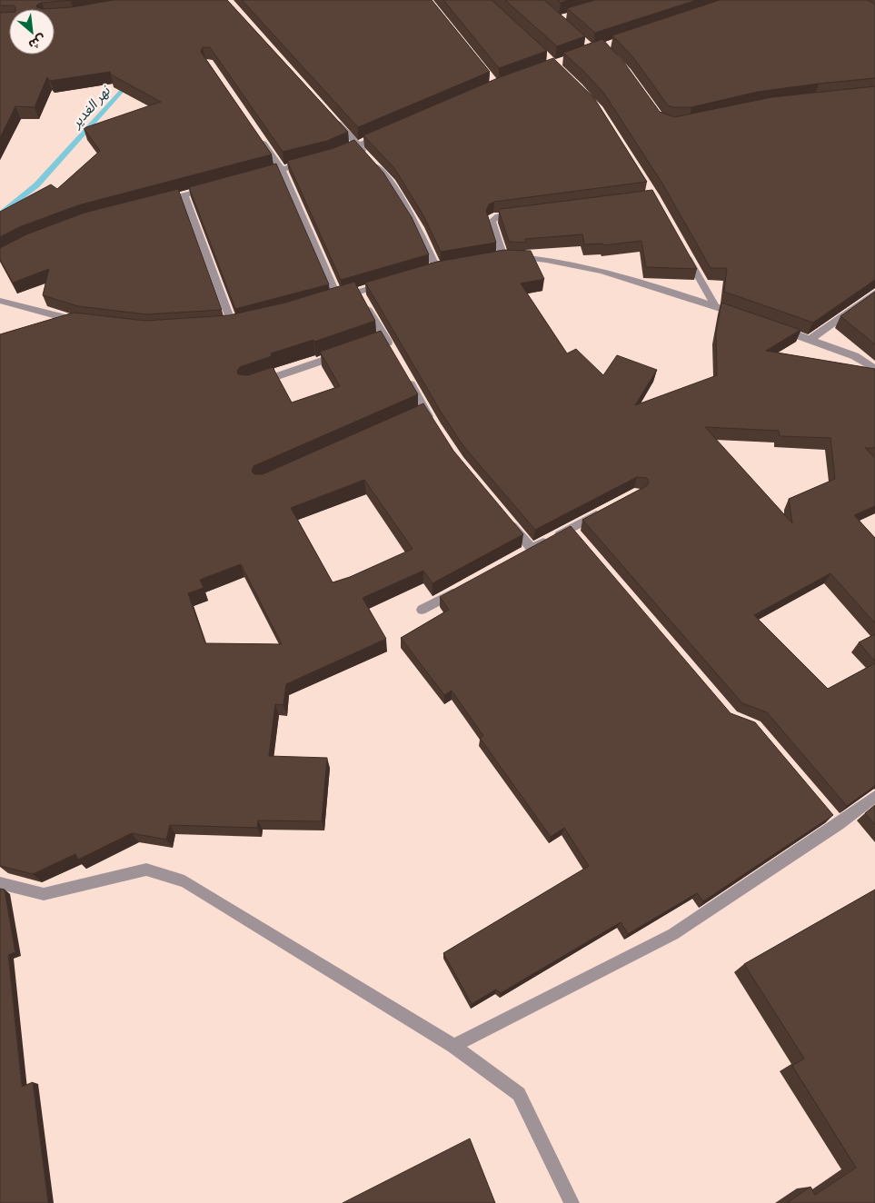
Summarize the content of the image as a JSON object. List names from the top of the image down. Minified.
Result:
{"water":["نهر الغدير"],"north":"bottom right"}
